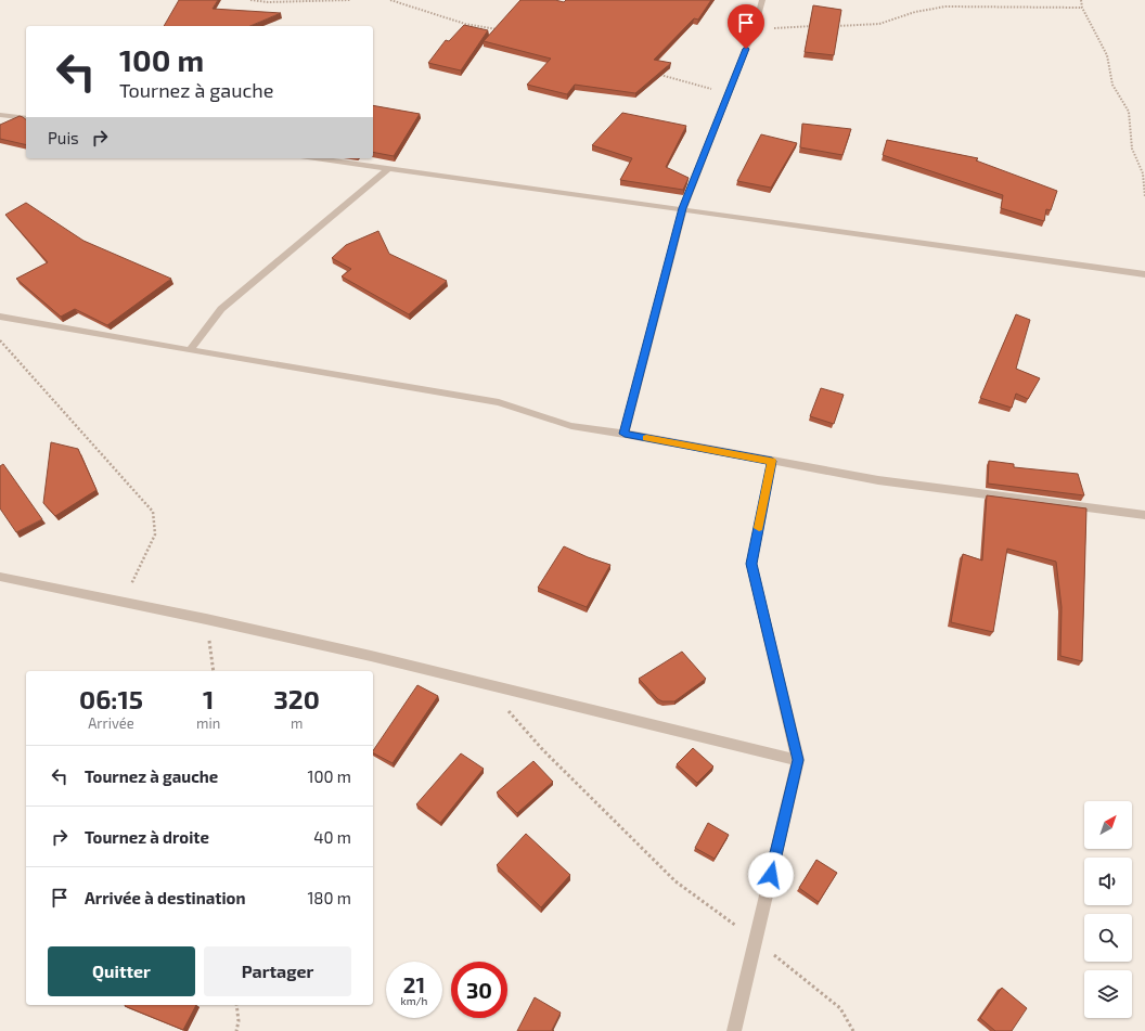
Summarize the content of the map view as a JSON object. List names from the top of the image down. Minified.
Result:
{"north":"top right","page":{"turn":["100 m","Tournez à gauche"],"then":"Puis","eta":["06:15","Arrivée","1","min","320","m"],"list":[{"name":"Tournez à gauche","value":"100 m"},{"name":"Tournez à droite","value":"40 m"},{"name":"Arrivée à destination","value":"180 m"}],"buttons":["Quitter","Partager"],"speed":"21 km/h","limit":"30"}}
